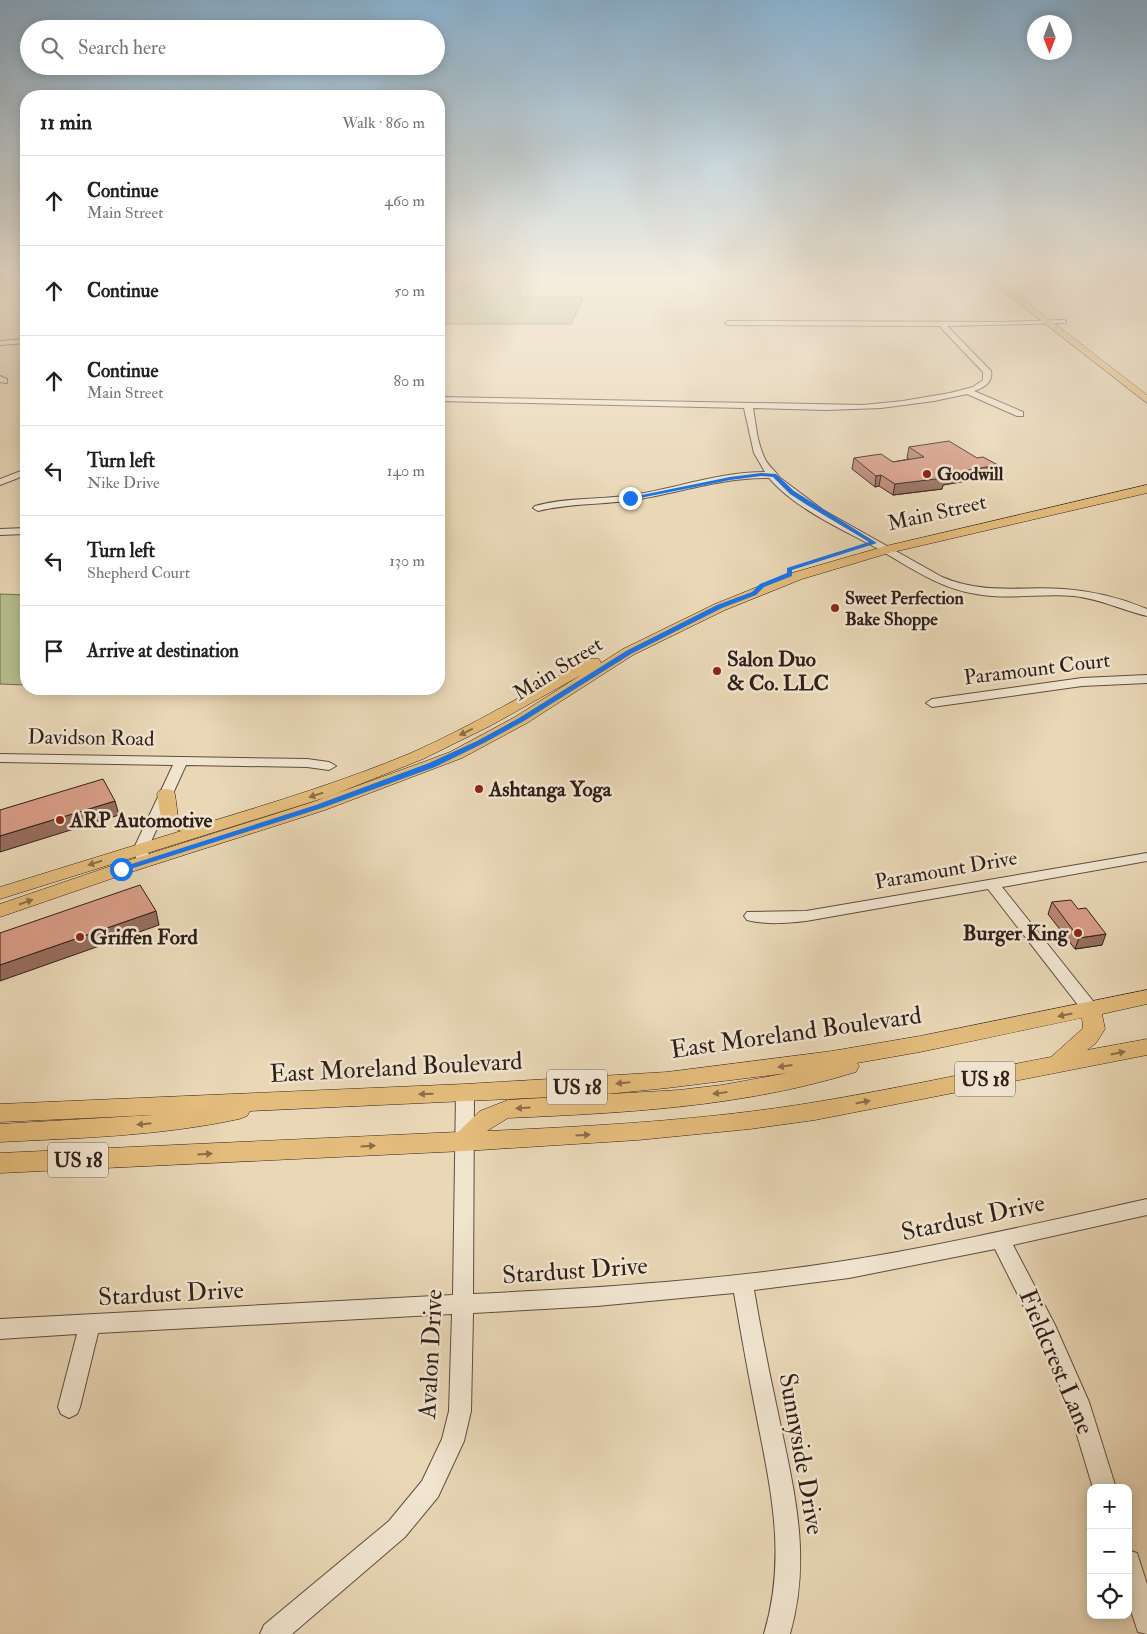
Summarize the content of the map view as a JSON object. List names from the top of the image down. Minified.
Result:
{"streets":{"main road":["Main Street","East Moreland Boulevard","US 18"],"street":["Paramount Court","Davidson Road","Paramount Drive","Stardust Drive","Avalon Drive","Fieldcrest Lane","Sunnyside Drive"]},"crossings":[["Main Street","Davidson Road"],["East Moreland Boulevard","Avalon Drive"],["US 18","Avalon Drive"],["Stardust Drive","Avalon Drive"],["Stardust Drive","Fieldcrest Lane"],["Stardust Drive","Sunnyside Drive"]],"places":["Goodwill","Sweet Perfection Bake Shoppe","Salon Duo & Co. LLC","Ashtanga Yoga","ARP Automotive","Burger King","Griffen Ford"],"north":"bottom","page":{"search":"Search here","heading":["11 min","Walk · 860 m"],"list":[["Continue","Main Street","460 m"],["Continue","50 m"],["Continue","Main Street","80 m"],["Turn left","Nike Drive","140 m"],["Turn left","Shepherd Court","130 m"],"Arrive at destination"],"map_buttons":["+","−"]}}
